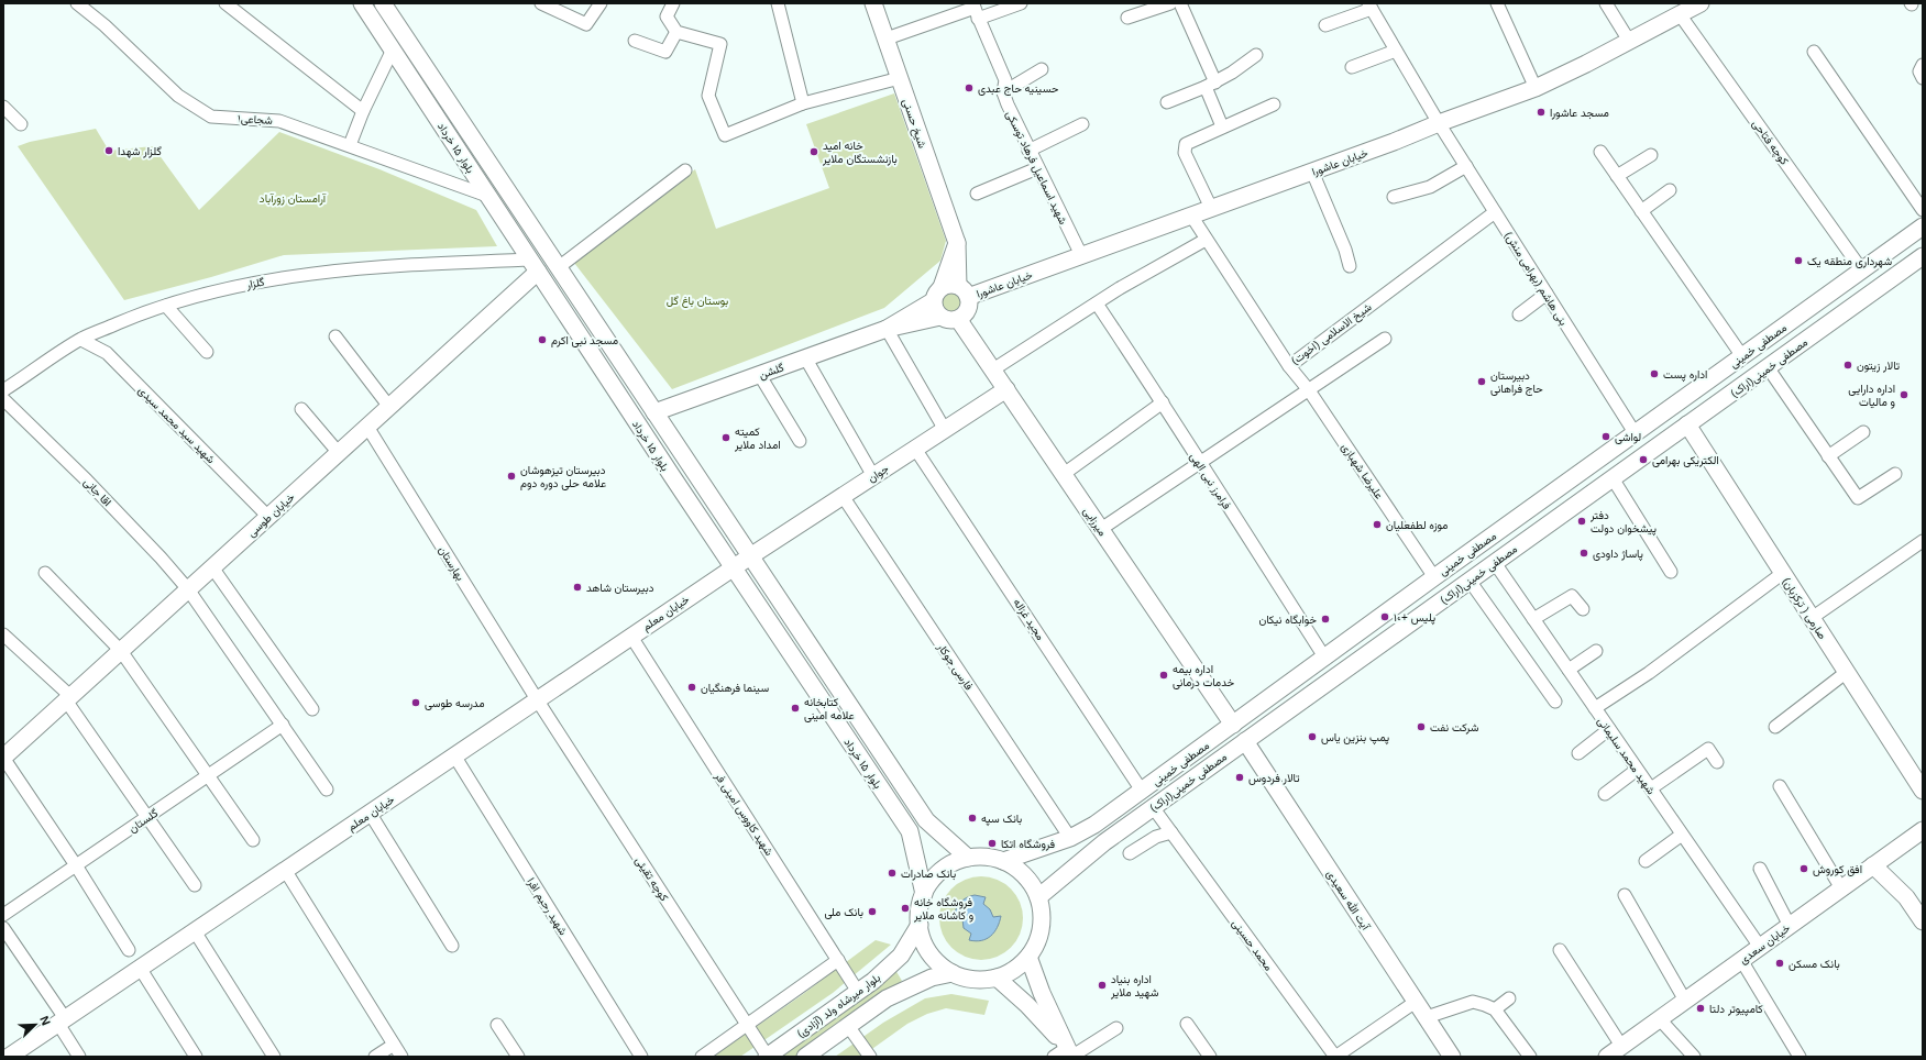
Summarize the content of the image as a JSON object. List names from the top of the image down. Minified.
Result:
{"streets":{"main road":["شیخ حسنی","بلوار ۱۵ خرداد","خیابان عاشورا","مصطفی خمینی","مصطفی خمینی(اراک)","گلشن","جوان","خیابان طوسی","میرزایی","صارمی ( ترکزبان)","خیابان معلم","آیت الله سعیدی","خیابان سعدی","بلوار میرشاه ولد (آزادی)"],"street":["شجاعی۱","کوچه فتاحی","شهید اسماعیل فرهاد توسکی","بنی هاشم (بهرامی منش)","گلزار","شیخ الاسلامی (اخوت)","شهید سید محمد سیدی","علیرضا شهبازی","فرامرز نبی الهی","اقا جانی","بهارستان","مجید غزاله","فارسی جوکار","شهید محمد سلیمانی","شهید کاووس امینی فر","گلستان","کوچه تقیئی","شهید رحیم افرا","محمد حسینی"]},"crossings":[["شجاعی۱","بلوار ۱۵ خرداد"],["شیخ حسنی","خیابان عاشورا"],["شیخ حسنی","میرزایی"],["کوچه فتاحی","خیابان عاشورا"],["کوچه فتاحی","مصطفی خمینی"],["بلوار ۱۵ خرداد","گلزار"],["بلوار ۱۵ خرداد","مصطفی خمینی"],["بلوار ۱۵ خرداد","مصطفی خمینی(اراک)"],["بلوار ۱۵ خرداد","گلشن"],["بلوار ۱۵ خرداد","جوان"],["بلوار ۱۵ خرداد","خیابان طوسی"],["بلوار ۱۵ خرداد","خیابان معلم"],["بلوار ۱۵ خرداد","بلوار میرشاه ولد (آزادی)"],["خیابان عاشورا","شهید اسماعیل فرهاد توسکی"],["خیابان عاشورا","بنی هاشم (بهرامی منش)"],["خیابان عاشورا","شیخ الاسلامی (اخوت)"],["خیابان عاشورا","میرزایی"],["بنی هاشم (بهرامی منش)","شیخ الاسلامی (اخوت)"],["بنی هاشم (بهرامی منش)","مصطفی خمینی"],["گلزار","شهید سید محمد سیدی"],["گلزار","خیابان طوسی"],["شیخ الاسلامی (اخوت)","علیرضا شهبازی"],["مصطفی خمینی","مصطفی خمینی(اراک)"],["مصطفی خمینی","علیرضا شهبازی"],["مصطفی خمینی","فرامرز نبی الهی"],["مصطفی خمینی","میرزایی"],["مصطفی خمینی","مجید غزاله"],["مصطفی خمینی","فارسی جوکار"],["مصطفی خمینی","بلوار میرشاه ولد (آزادی)"],["مصطفی خمینی(اراک)","صارمی ( ترکزبان)"],["مصطفی خمینی(اراک)","شهید محمد سلیمانی"],["مصطفی خمینی(اراک)","آیت الله سعیدی"],["مصطفی خمینی(اراک)","محمد حسینی"],["مصطفی خمینی(اراک)","بلوار میرشاه ولد (آزادی)"],["شهید سید محمد سیدی","خیابان طوسی"],["جوان","میرزایی"],["جوان","خیابان معلم"],["جوان","مجید غزاله"],["جوان","فارسی جوکار"],["اقا جانی","خیابان طوسی"],["اقا جانی","گلستان"],["خیابان طوسی","بهارستان"],["بهارستان","خیابان معلم"],["بهارستان","کوچه تقیئی"],["خیابان معلم","شهید کاووس امینی فر"],["خیابان معلم","کوچه تقیئی"],["خیابان معلم","شهید رحیم افرا"],["شهید محمد سلیمانی","خیابان سعدی"],["شهید کاووس امینی فر","بلوار میرشاه ولد (آزادی)"],["کوچه تقیئی","بلوار میرشاه ولد (آزادی)"]],"parks":["آرامستان زورآباد","بوستان باغ گل"],"places":["حسینیه حاج عبدی","مسجد عاشورا","گلزار شهدا","خانه امید بازنشستگان ملایر","شهرداری منطقه یک","مسجد نبی اکرم","تالار زیتون","اداره پست","دبیرستان حاج فراهانی","اداره دارایی و مالیات","لواشی","کمیته امداد ملایر","الکتریکی بهرامی","دبیرستان تیزهوشان علامه حلی دوره دوم","دفتر پیشخوان دولت","موزه لطفعلیان","پاساژ داودی","دبیرستان شاهد","پلیس +۱۰","خوابگاه نیکان","اداره بیمه خدمات درمانی","سینما فرهنگیان","مدرسه طوسی","کتابخانه علامه امینی","شرکت نفت","پمپ بنزین یاس","تالار فردوس","بانک سپه","فروشگاه اتکا","افق کوروش","بانک صادرات","فروشگاه خانه و کاشانه ملایر","بانک ملی","بانک مسکن","اداره بنیاد شهید ملایر","کامپیوتر دلتا"],"north":"top right"}
